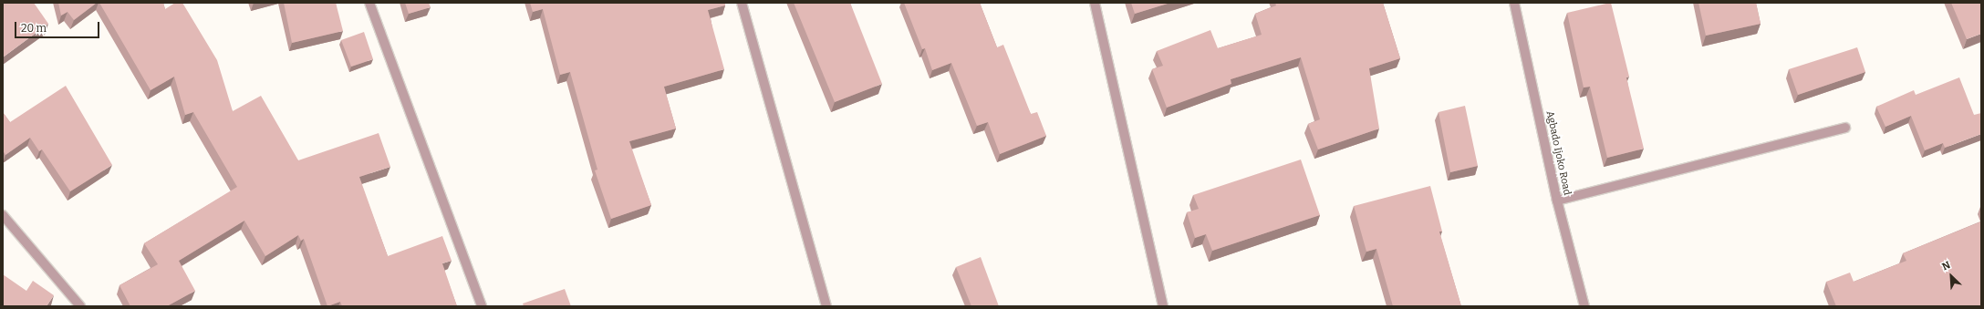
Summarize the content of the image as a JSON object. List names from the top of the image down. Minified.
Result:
{"streets":{"street":["Agbado Ijoko Road"]},"scale_bar":"20 m","north":"top left"}
